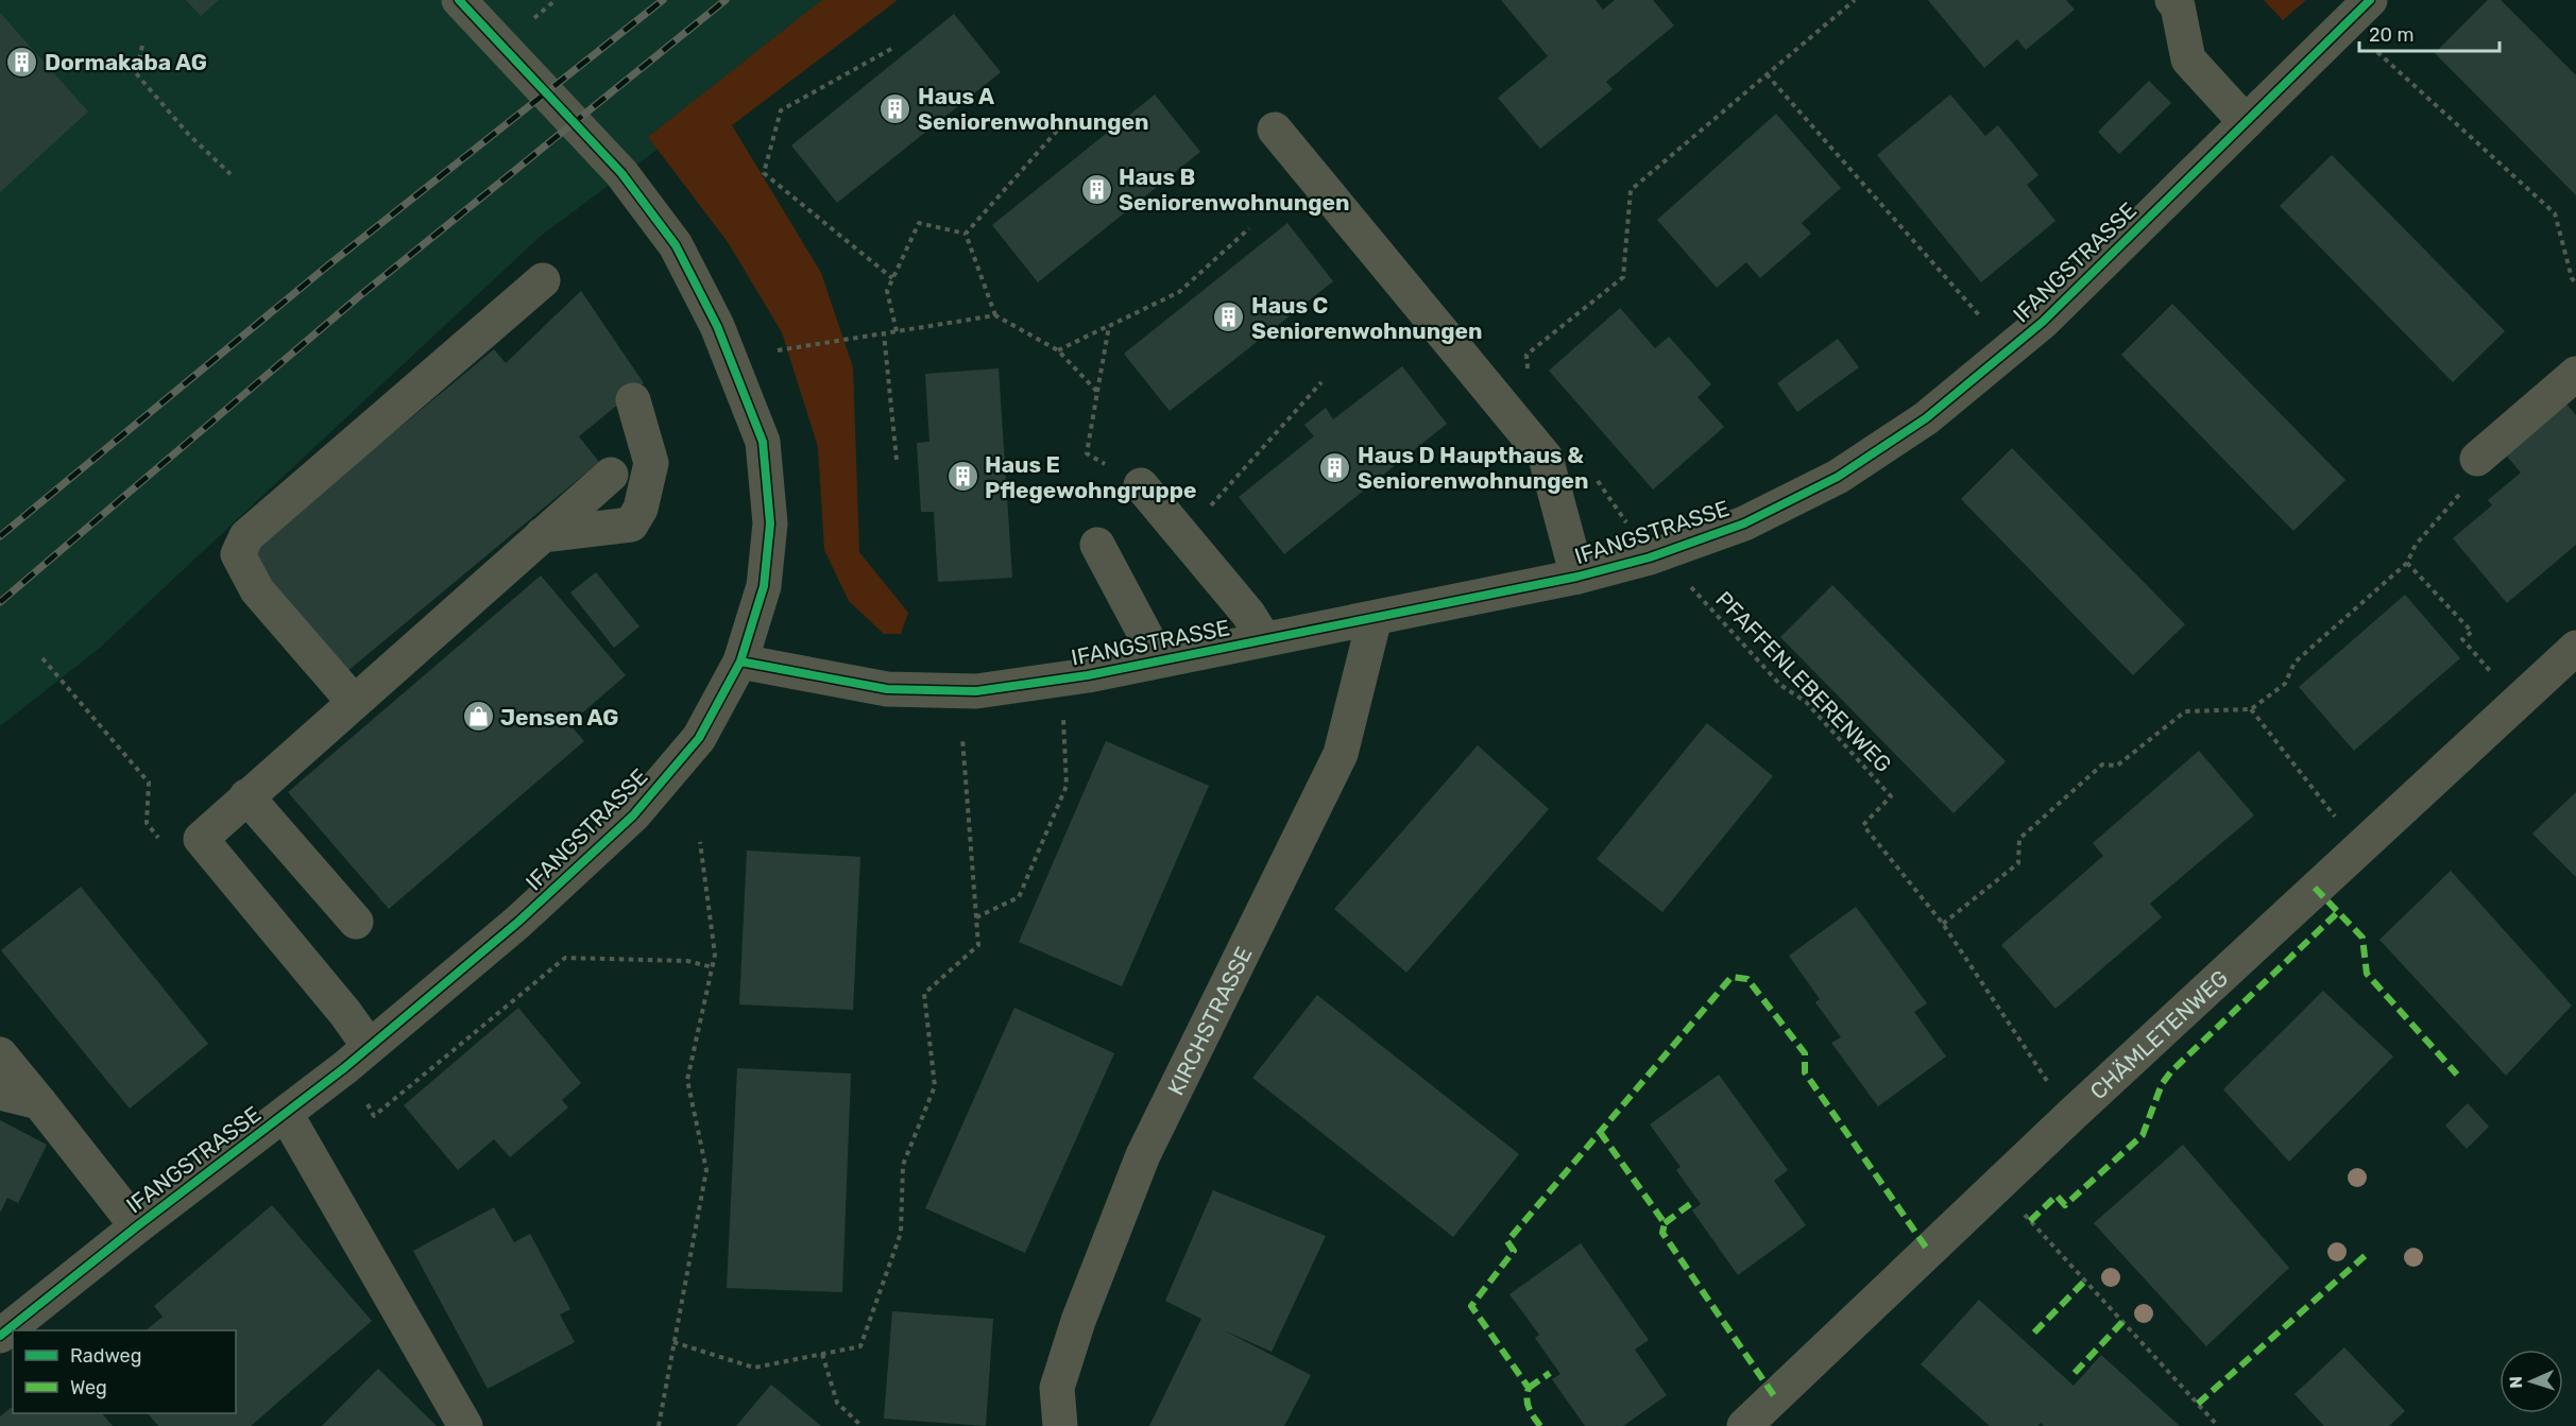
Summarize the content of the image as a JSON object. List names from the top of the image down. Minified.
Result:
{"streets":{"street":["IFANGSTRASSE","KIRCHSTRASSE","CHÄMLETENWEG"],"path":["PFAFFENLEBERENWEG"]},"crossings":[["IFANGSTRASSE","PFAFFENLEBERENWEG"],["IFANGSTRASSE","KIRCHSTRASSE"],["PFAFFENLEBERENWEG","CHÄMLETENWEG"]],"places":{"building":["Dormakaba AG","Haus A Seniorenwohnungen","Haus B Seniorenwohnungen","Haus C Seniorenwohnungen","Haus D Haupthaus & Seniorenwohnungen","Haus E Pflegewohngruppe"],"shop":["Jensen AG"]},"legend":["Radweg","Weg"],"scale_bar":"20 m","north":"left"}
